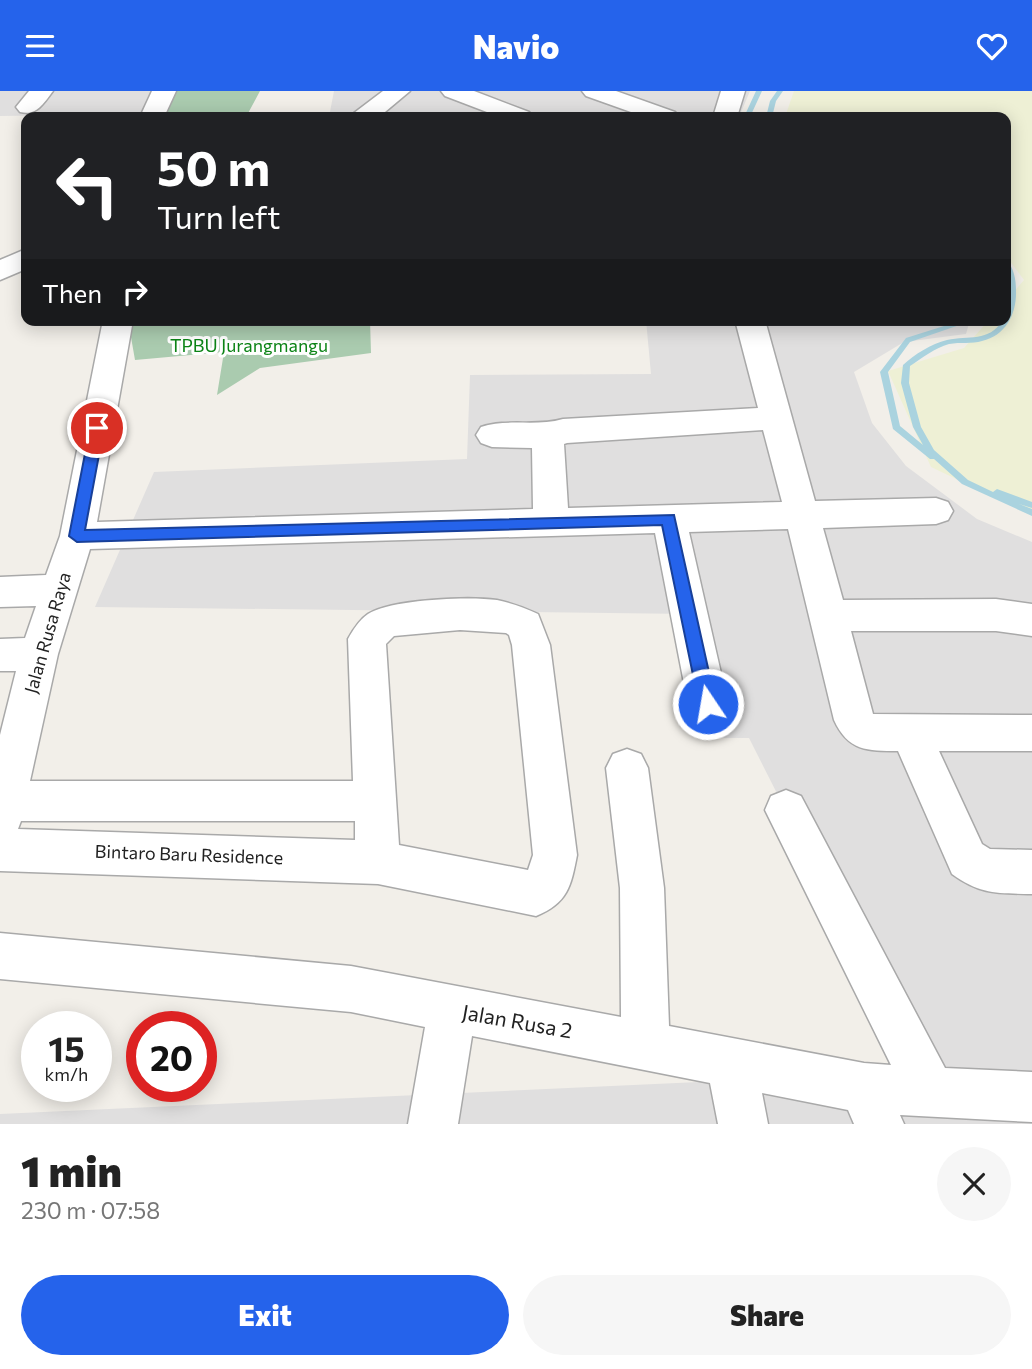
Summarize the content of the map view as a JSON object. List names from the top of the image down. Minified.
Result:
{"streets":{"street":["Jalan Rusa Raya","Bintaro Baru Residence","Jalan Rusa 2"]},"parks":["TPBU Jurangmangu"],"page":{"header":"Navio","turn":["50 m","Turn left"],"then":"Then","speed":"15 km/h","limit":"20","heading":["1 min","230 m · 07:58"],"buttons":["Exit","Share"]}}
